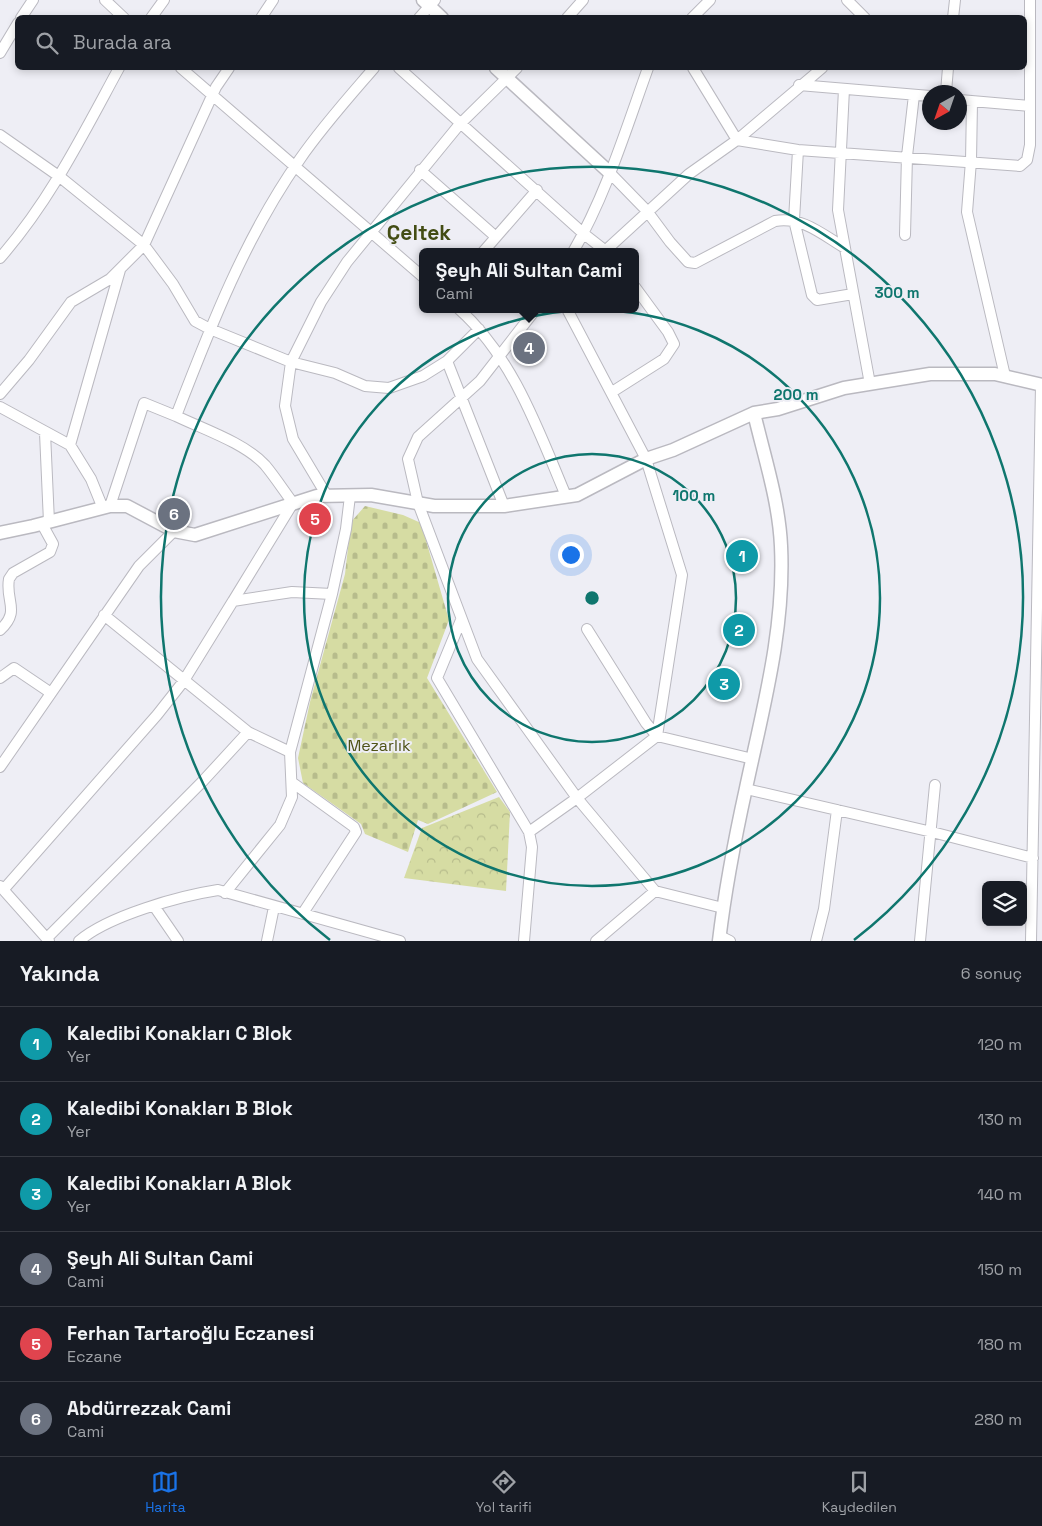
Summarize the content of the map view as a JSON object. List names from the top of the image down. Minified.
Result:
{"districts":["Çeltek"],"parks":["Mezarlık"],"north":"bottom left","page":{"search":"Burada ara","popup":["Şeyh Ali Sultan Cami","Cami"],"pins":["4","6","5","1","2","3"],"heading":["Yakında","6 sonuç"],"list":[{"mark":"1","name":"Kaledibi Konakları C Blok","note":"Yer","value":"120 m"},{"mark":"2","name":"Kaledibi Konakları B Blok","note":"Yer","value":"130 m"},{"mark":"3","name":"Kaledibi Konakları A Blok","note":"Yer","value":"140 m"},{"mark":"4","name":"Şeyh Ali Sultan Cami","note":"Cami","value":"150 m"},{"mark":"5","name":"Ferhan Tartaroğlu Eczanesi","note":"Eczane","value":"180 m"},{"mark":"6","name":"Abdürrezzak Cami","note":"Cami","value":"280 m"}],"nav":["Harita","Yol tarifi","Kaydedilen"]},"rings":["300 m","200 m","100 m"]}
